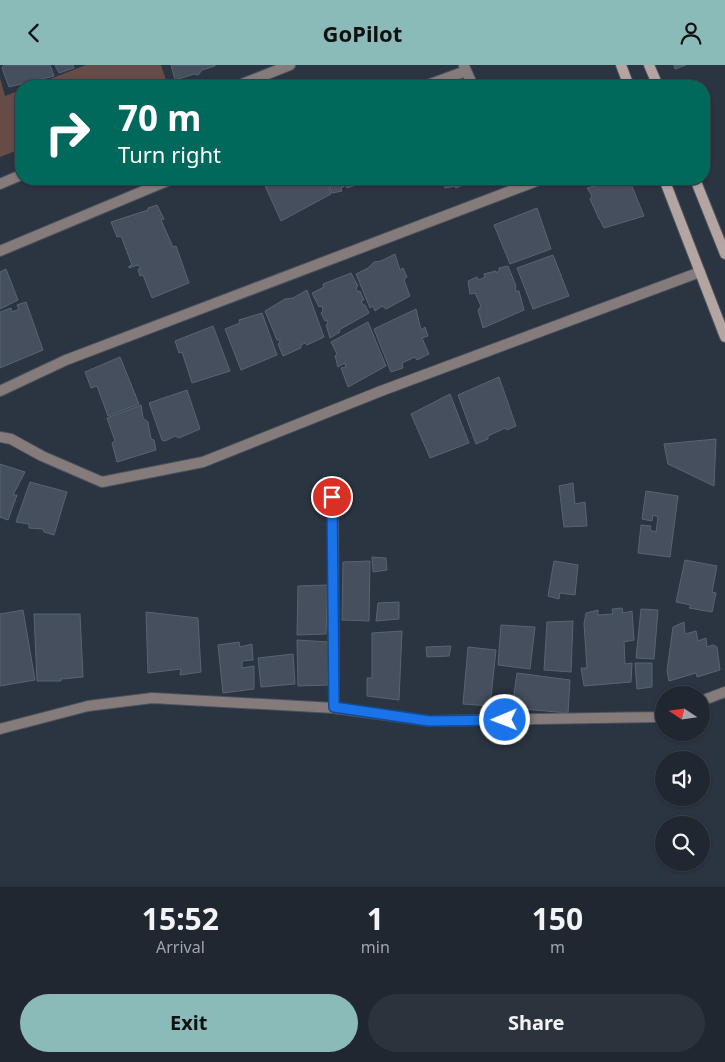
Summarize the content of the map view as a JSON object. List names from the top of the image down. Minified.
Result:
{"north":"left","page":{"header":"GoPilot","turn":["70 m","Turn right"],"eta":["15:52","Arrival","1","min","150","m"],"buttons":["Exit","Share"]}}
